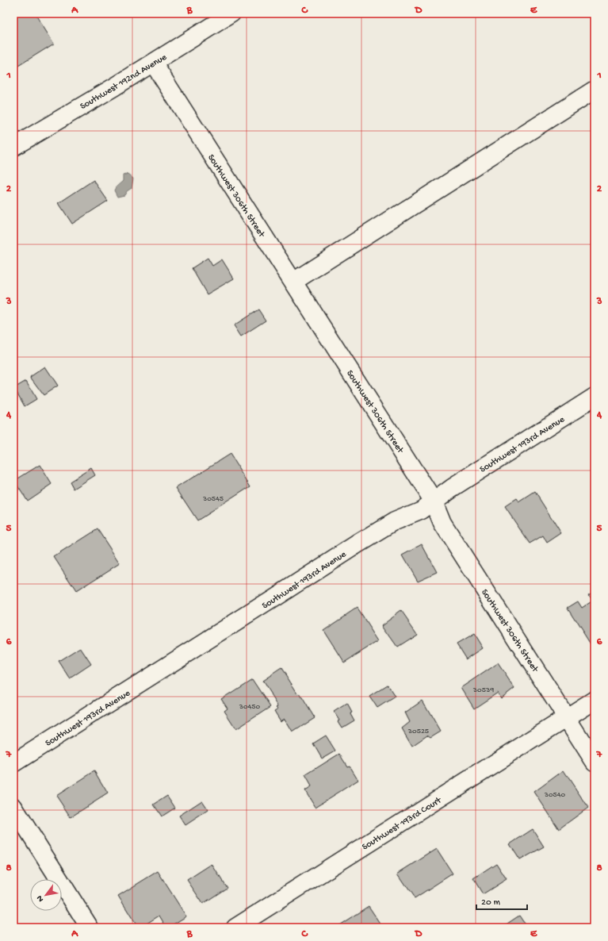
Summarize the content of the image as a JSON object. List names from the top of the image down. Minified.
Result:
{"streets":{"street":["Southwest 192nd Avenue","Southwest 306th Street","Southwest 193rd Avenue","Southwest 193rd Court"]},"crossings":[["Southwest 192nd Avenue","Southwest 306th Street"],["Southwest 306th Street","Southwest 193rd Avenue"],["Southwest 306th Street","Southwest 193rd Court"]],"house_numbers":["30545","30539","30450","30525","30540"],"scale_bar":"20 m","north":"bottom left","grid":{"columns":["A","B","C","D","E"],"rows":["1","2","3","4","5","6","7","8"]}}
